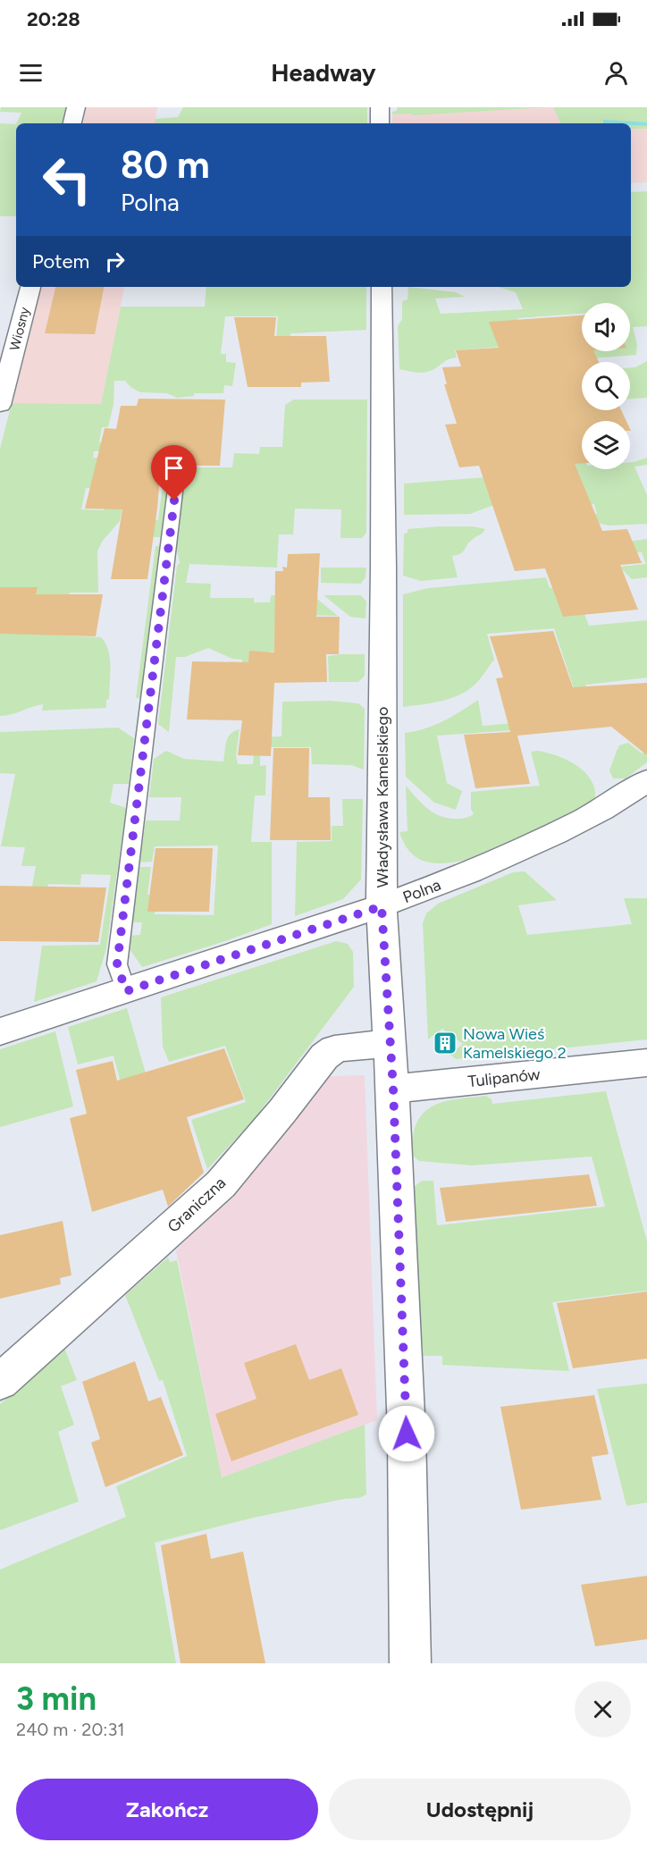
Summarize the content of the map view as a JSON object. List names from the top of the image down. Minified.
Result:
{"streets":{"street":["Wiosny","Władysława Kamelskiego","Polna","Tulipanów","Graniczna"]},"crossings":[["Władysława Kamelskiego","Polna"],["Władysława Kamelskiego","Tulipanów"],["Władysława Kamelskiego","Graniczna"]],"places":{"building":["Nowa Wieś Kamelskiego 2"]},"page":{"status":"20:28","header":"Headway","turn":["80 m","Polna"],"then":"Potem","heading":["3 min","240 m · 20:31"],"buttons":["Zakończ","Udostępnij"]}}
